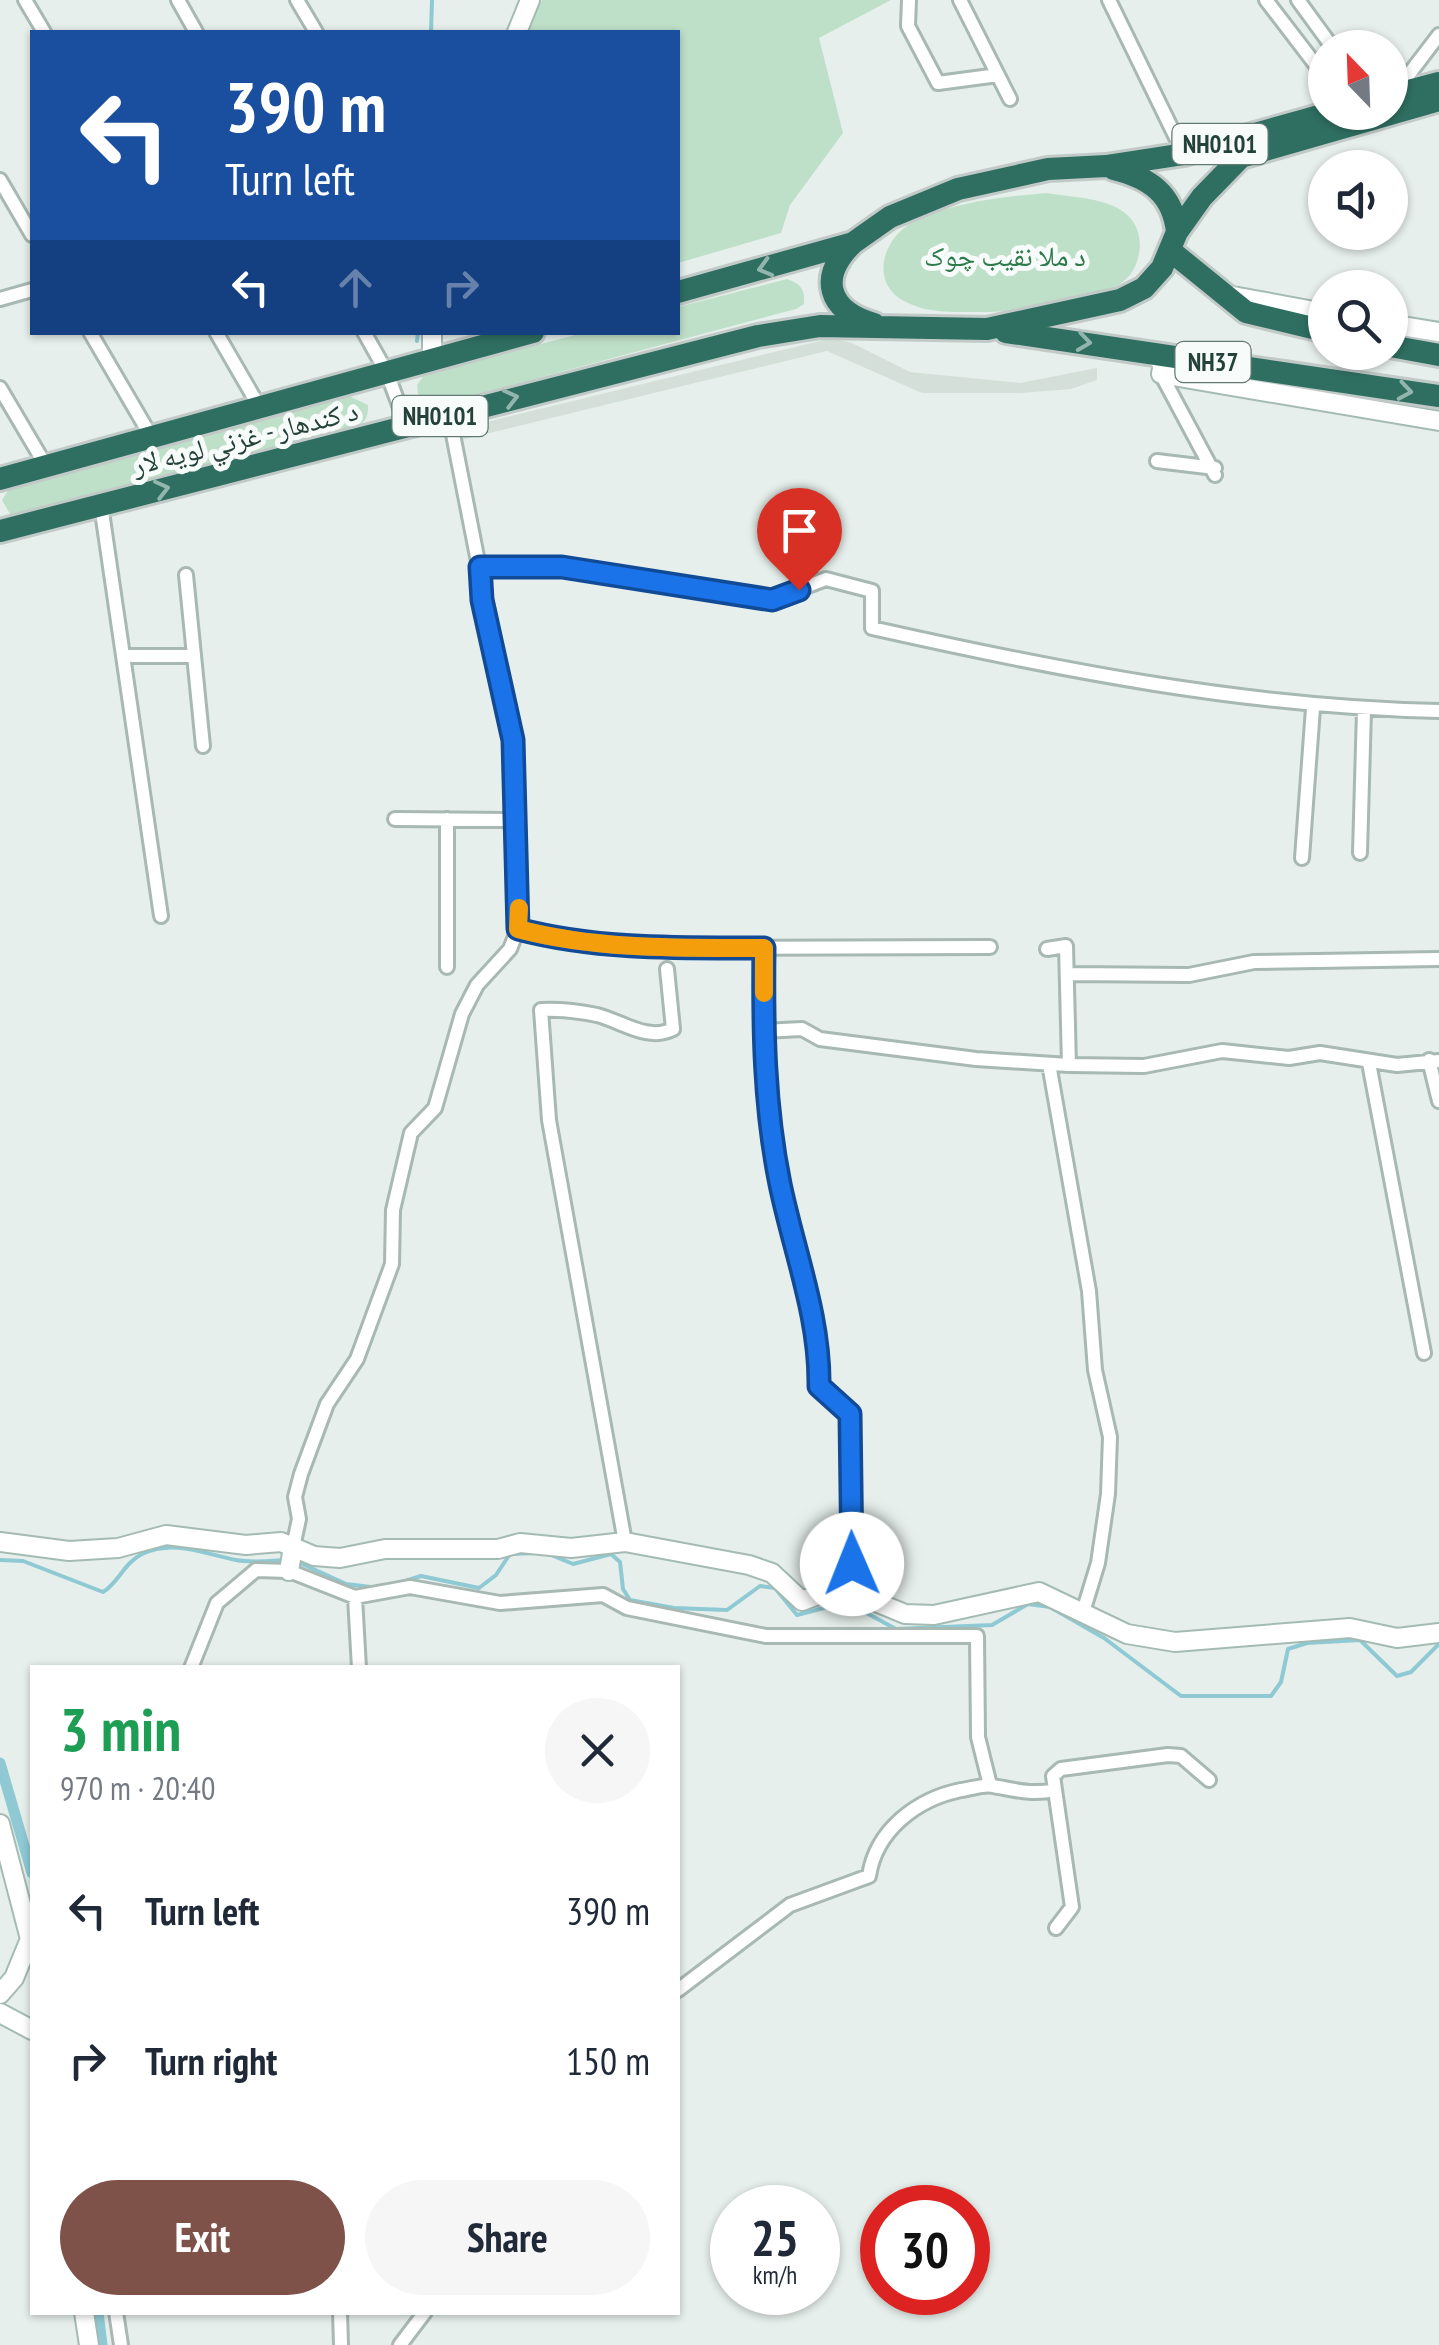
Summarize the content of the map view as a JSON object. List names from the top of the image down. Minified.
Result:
{"streets":{"highway":["NH0101","NH37","د کندهار - غزني لويه لار"]},"crossings":[["NH0101","NH37"],["NH0101","د کندهار - غزني لويه لار"],["NH37","د کندهار - غزني لويه لار"]],"parks":["د ملا نقيب چوک"],"north":"top left","page":{"turn":["390 m","Turn left"],"heading":["3 min","970 m · 20:40"],"list":[{"name":"Turn left","value":"390 m"},{"name":"Turn right","value":"150 m"}],"buttons":["Exit","Share"],"speed":"25 km/h","limit":"30"}}
